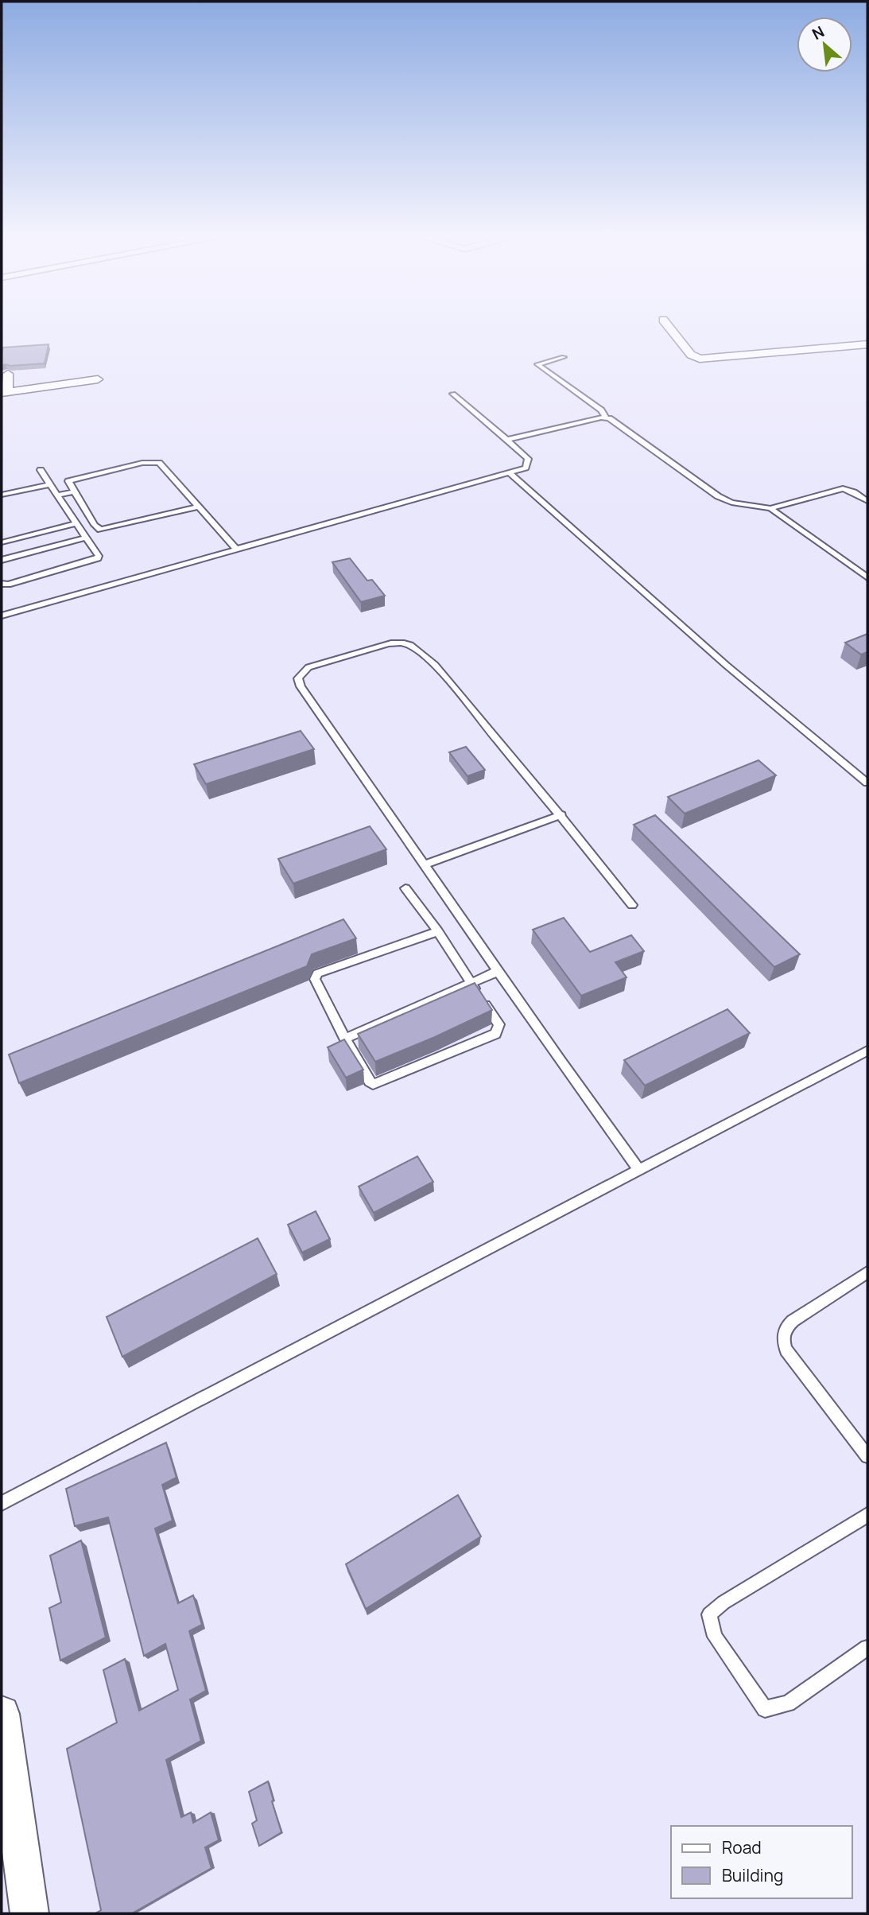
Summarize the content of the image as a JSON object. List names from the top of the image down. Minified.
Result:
{"legend":["Road","Building"],"north":"top left"}
